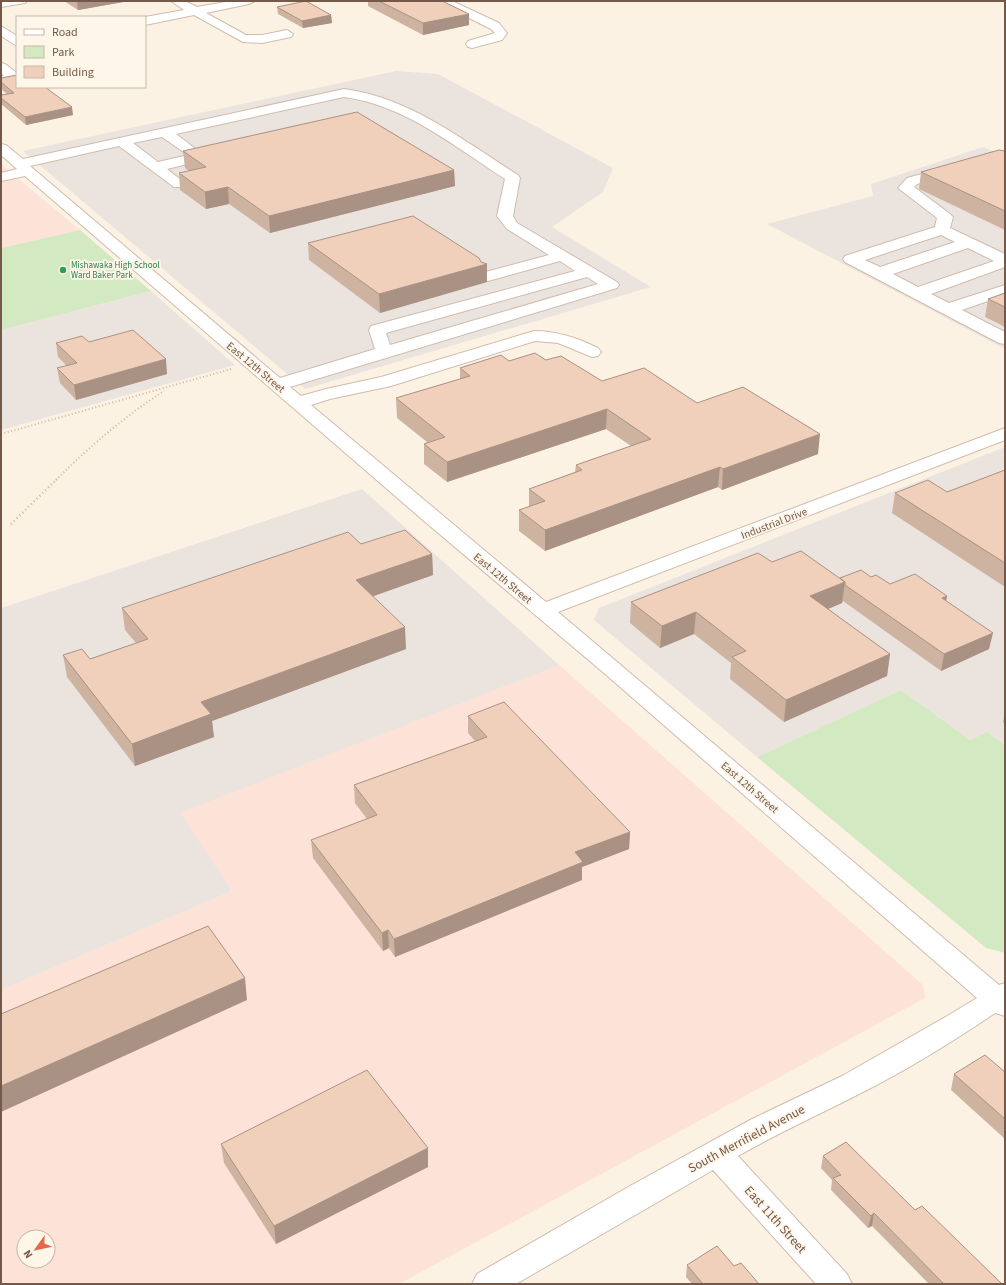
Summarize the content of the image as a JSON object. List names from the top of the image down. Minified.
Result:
{"streets":{"street":["East 12th Street","Industrial Drive","South Merrifield Avenue","East 11th Street"]},"crossings":[["East 12th Street","Industrial Drive"],["East 12th Street","South Merrifield Avenue"],["South Merrifield Avenue","East 11th Street"]],"places":["Mishawaka High School Ward Baker Park"],"legend":["Road","Park","Building"],"north":"bottom left"}
